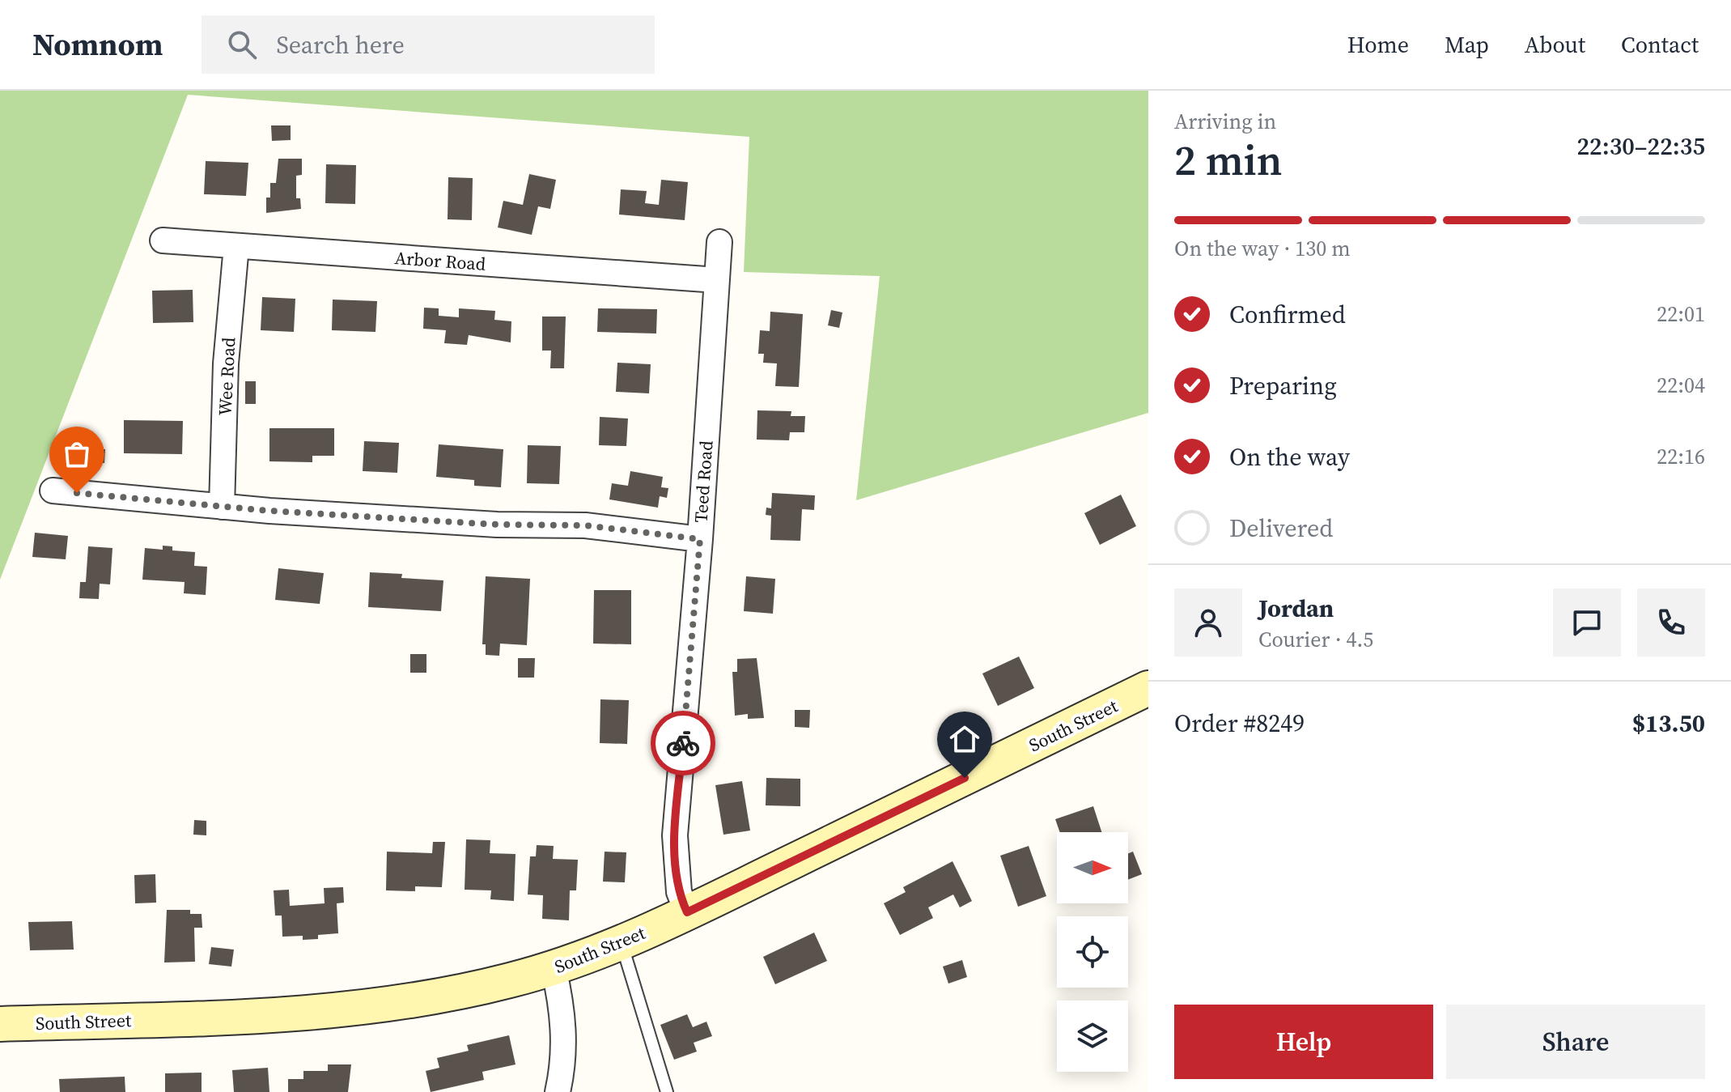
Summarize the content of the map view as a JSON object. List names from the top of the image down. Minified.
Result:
{"streets":{"main road":["South Street"],"street":["Arbor Road","Wee Road","Teed Road"]},"crossings":[["Arbor Road","Wee Road"],["Arbor Road","Teed Road"],["Teed Road","South Street"]],"north":"right","page":{"header":"Nomnom","search":"Search here","nav":["Home","Map","About","Contact"],"heading":["2 min","Arriving in","22:30–22:35"],"panel":["Jordan","Courier · 4.5","Order #8249","$13.50"],"bar":"On the way · 130 m","list":[["Confirmed","22:01"],["Preparing","22:04"],["On the way","22:16"],"Delivered"],"buttons":["Help","Share"]}}
